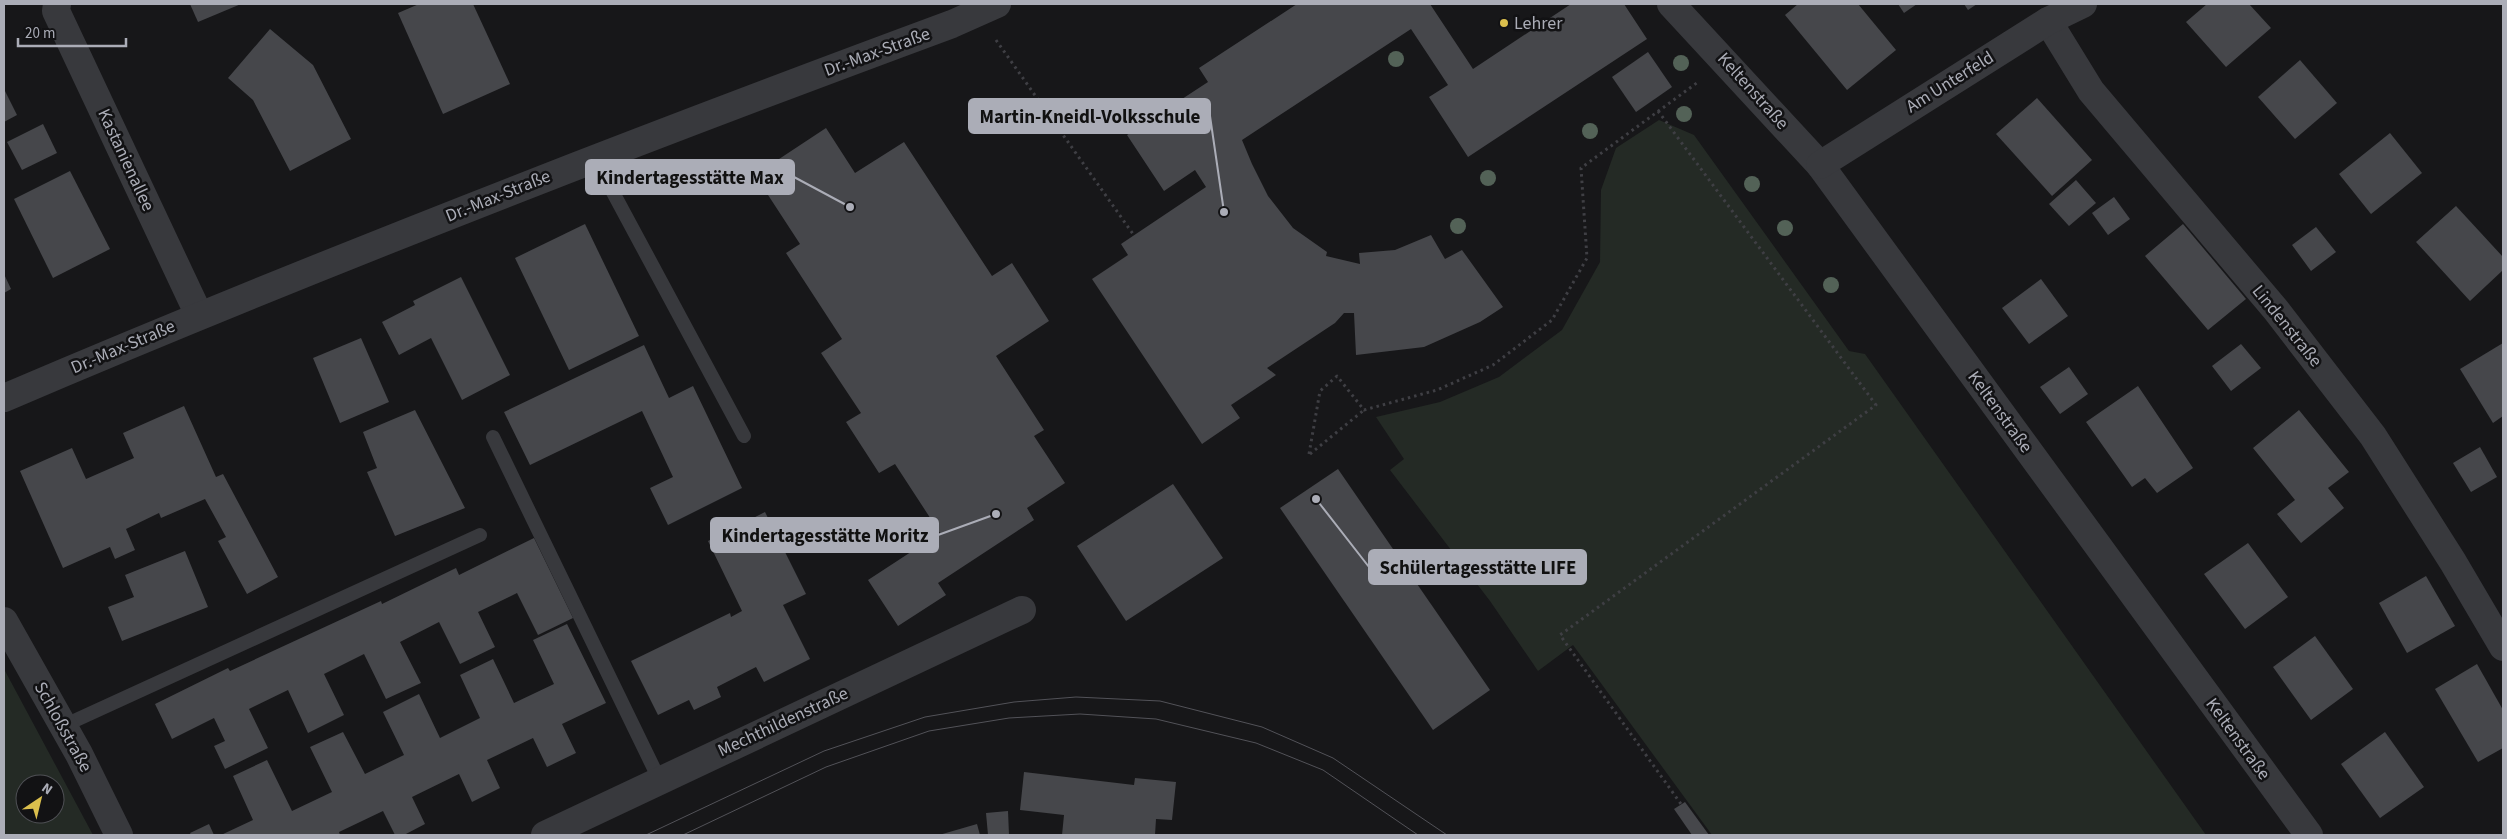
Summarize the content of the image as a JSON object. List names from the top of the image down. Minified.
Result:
{"streets":{"street":["Dr.-Max-Straße","Am Unterfeld","Keltenstraße","Kastanienallee","Lindenstraße","Mechthildenstraße","Schloßstraße"]},"crossings":[["Dr.-Max-Straße","Kastanienallee"],["Am Unterfeld","Keltenstraße"],["Am Unterfeld","Lindenstraße"]],"places":["Lehrer","Kindertagesstätte Max","Martin-Kneidl-Volksschule","Schülertagesstätte LIFE","Kindertagesstätte Moritz"],"scale_bar":"20 m","north":"top right"}
